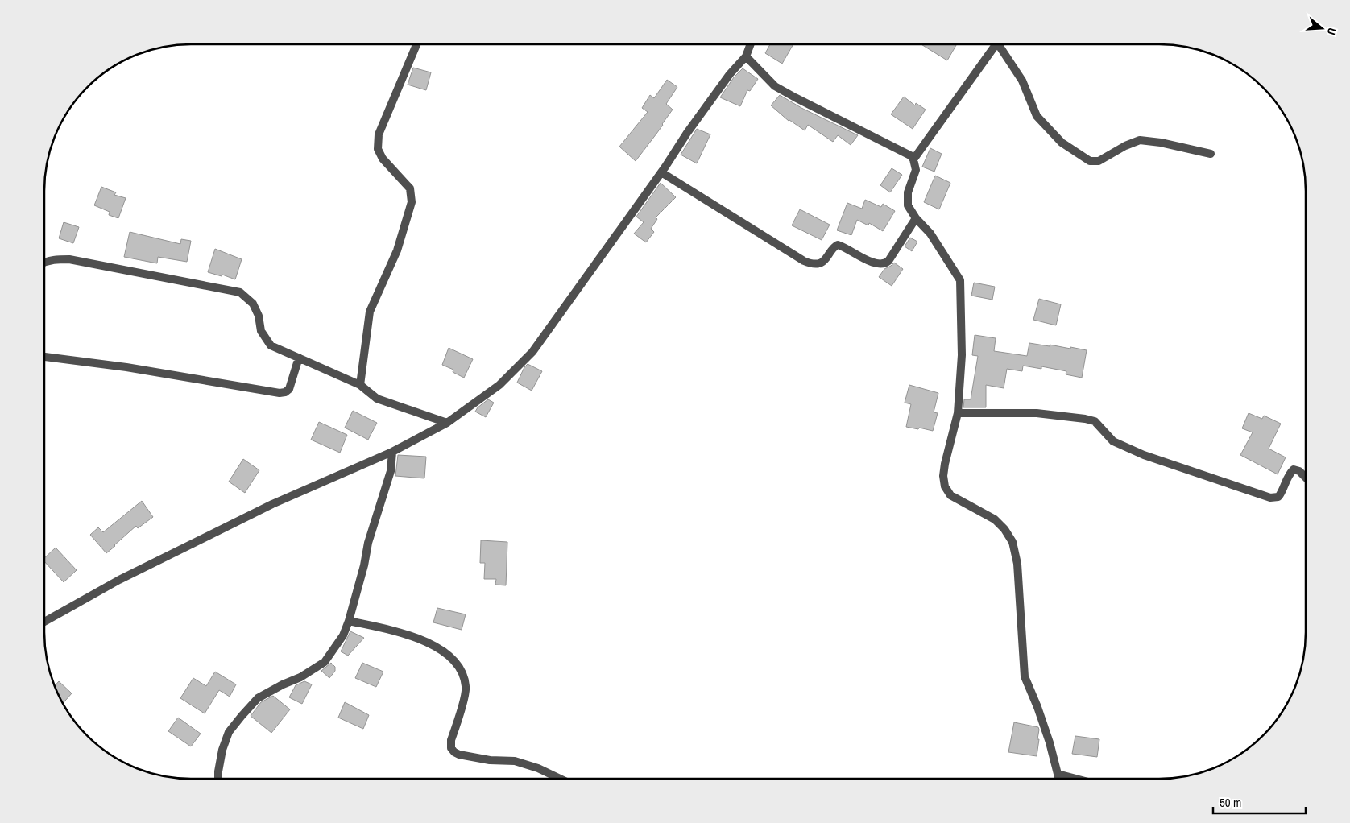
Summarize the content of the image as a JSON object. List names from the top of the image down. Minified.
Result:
{"scale_bar":"50 m","north":"right"}
